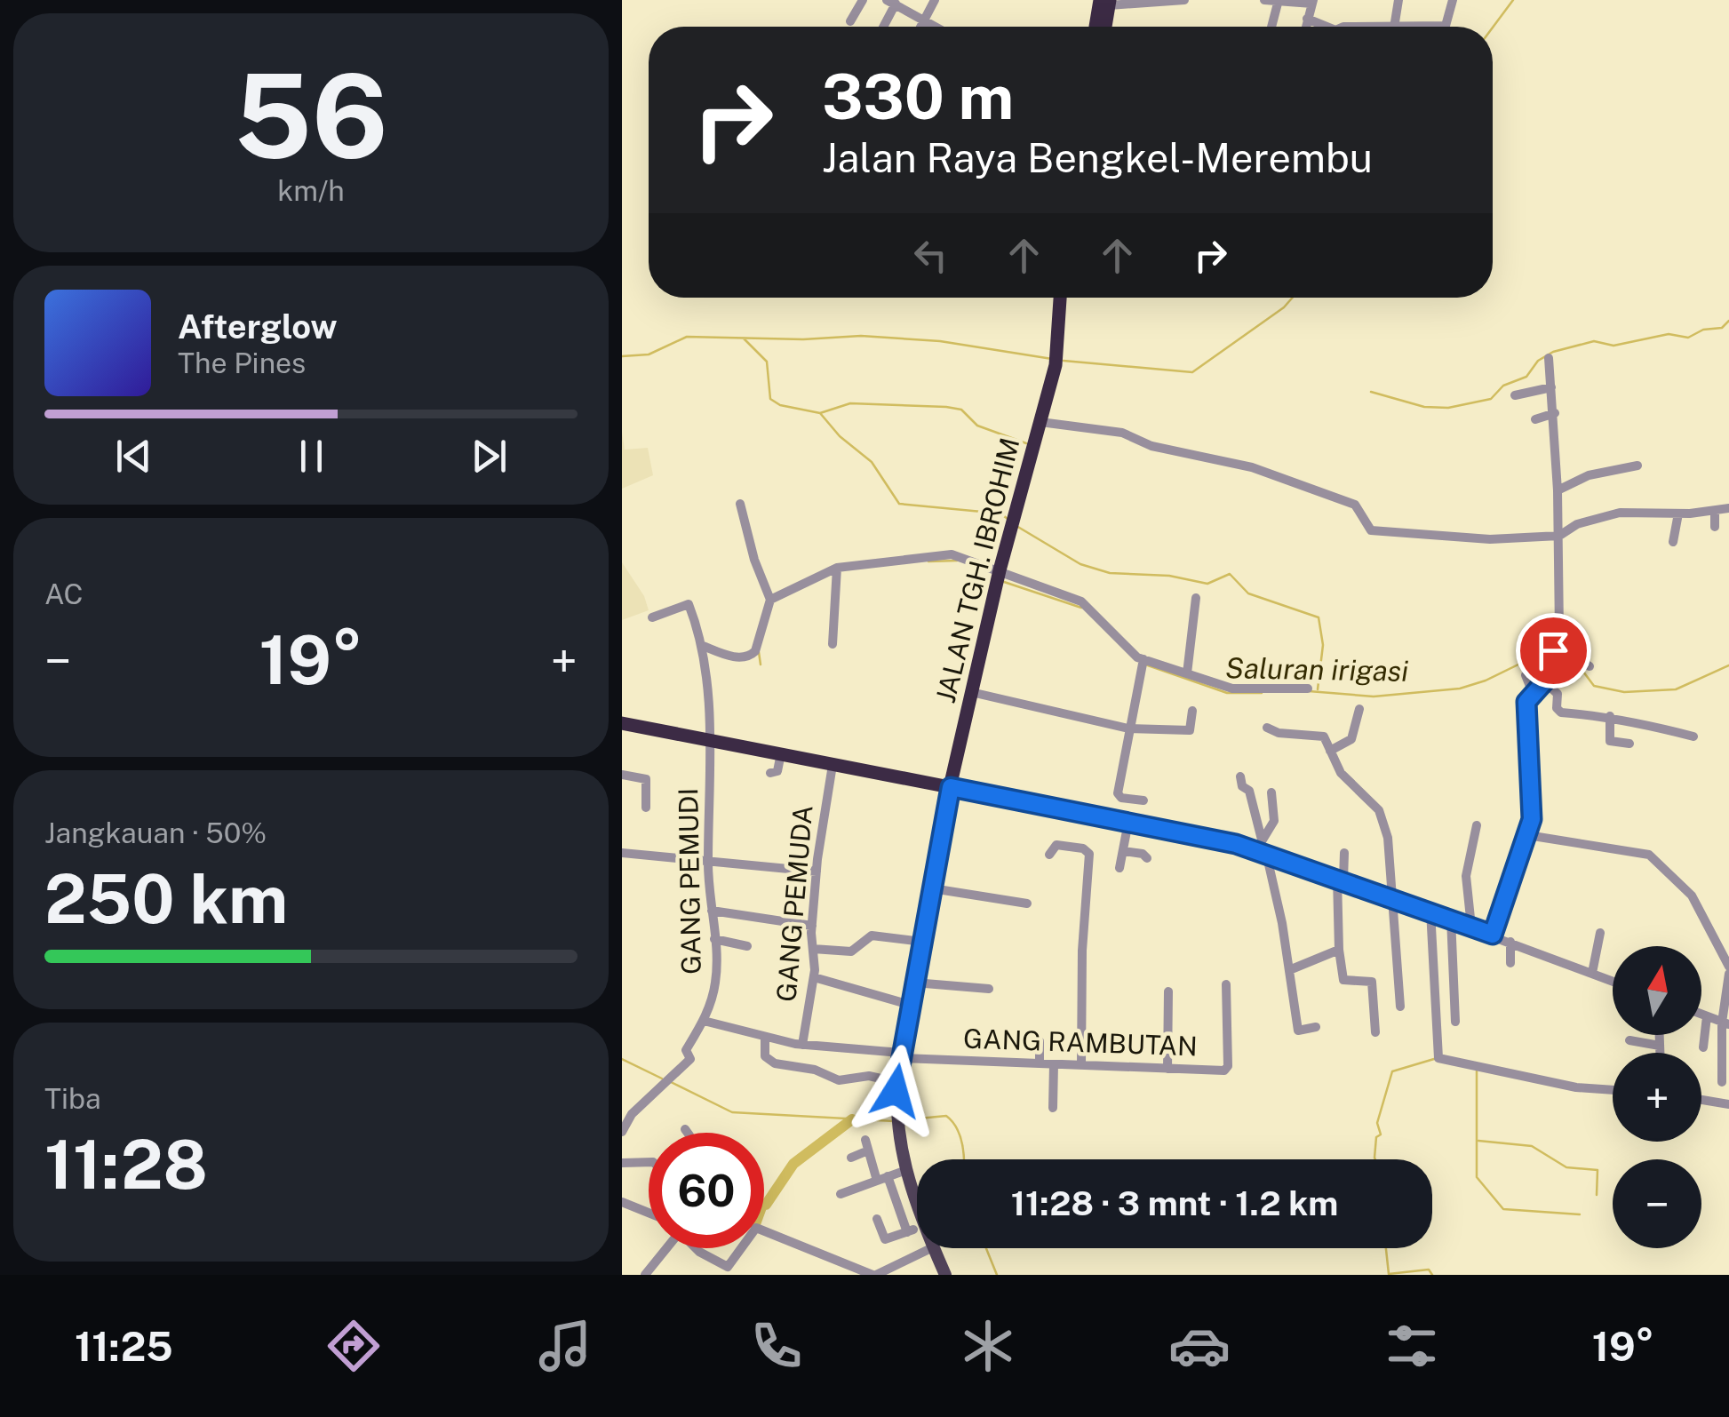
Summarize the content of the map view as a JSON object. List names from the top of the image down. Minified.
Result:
{"streets":{"highway":["JALAN TGH. IBROHIM"],"street":["GANG PEMUDI","GANG PEMUDA","GANG RAMBUTAN"]},"crossings":[["GANG PEMUDI","GANG RAMBUTAN"],["GANG PEMUDA","GANG RAMBUTAN"]],"water":["Saluran irigasi"],"north":"top","page":{"tile":[["56","km/h"],"AC",["Jangkauan · 50%","250 km"],["Tiba","11:28"]],"turn":["330 m","Jalan Raya Bengkel-Merembu"],"song":["Afterglow","The Pines"],"heat":["−","19°","+"],"map_buttons":["+","−"],"limit":"60","trip":"11:28 · 3 mnt · 1.2 km","tabs":["11:25","19°"]}}
